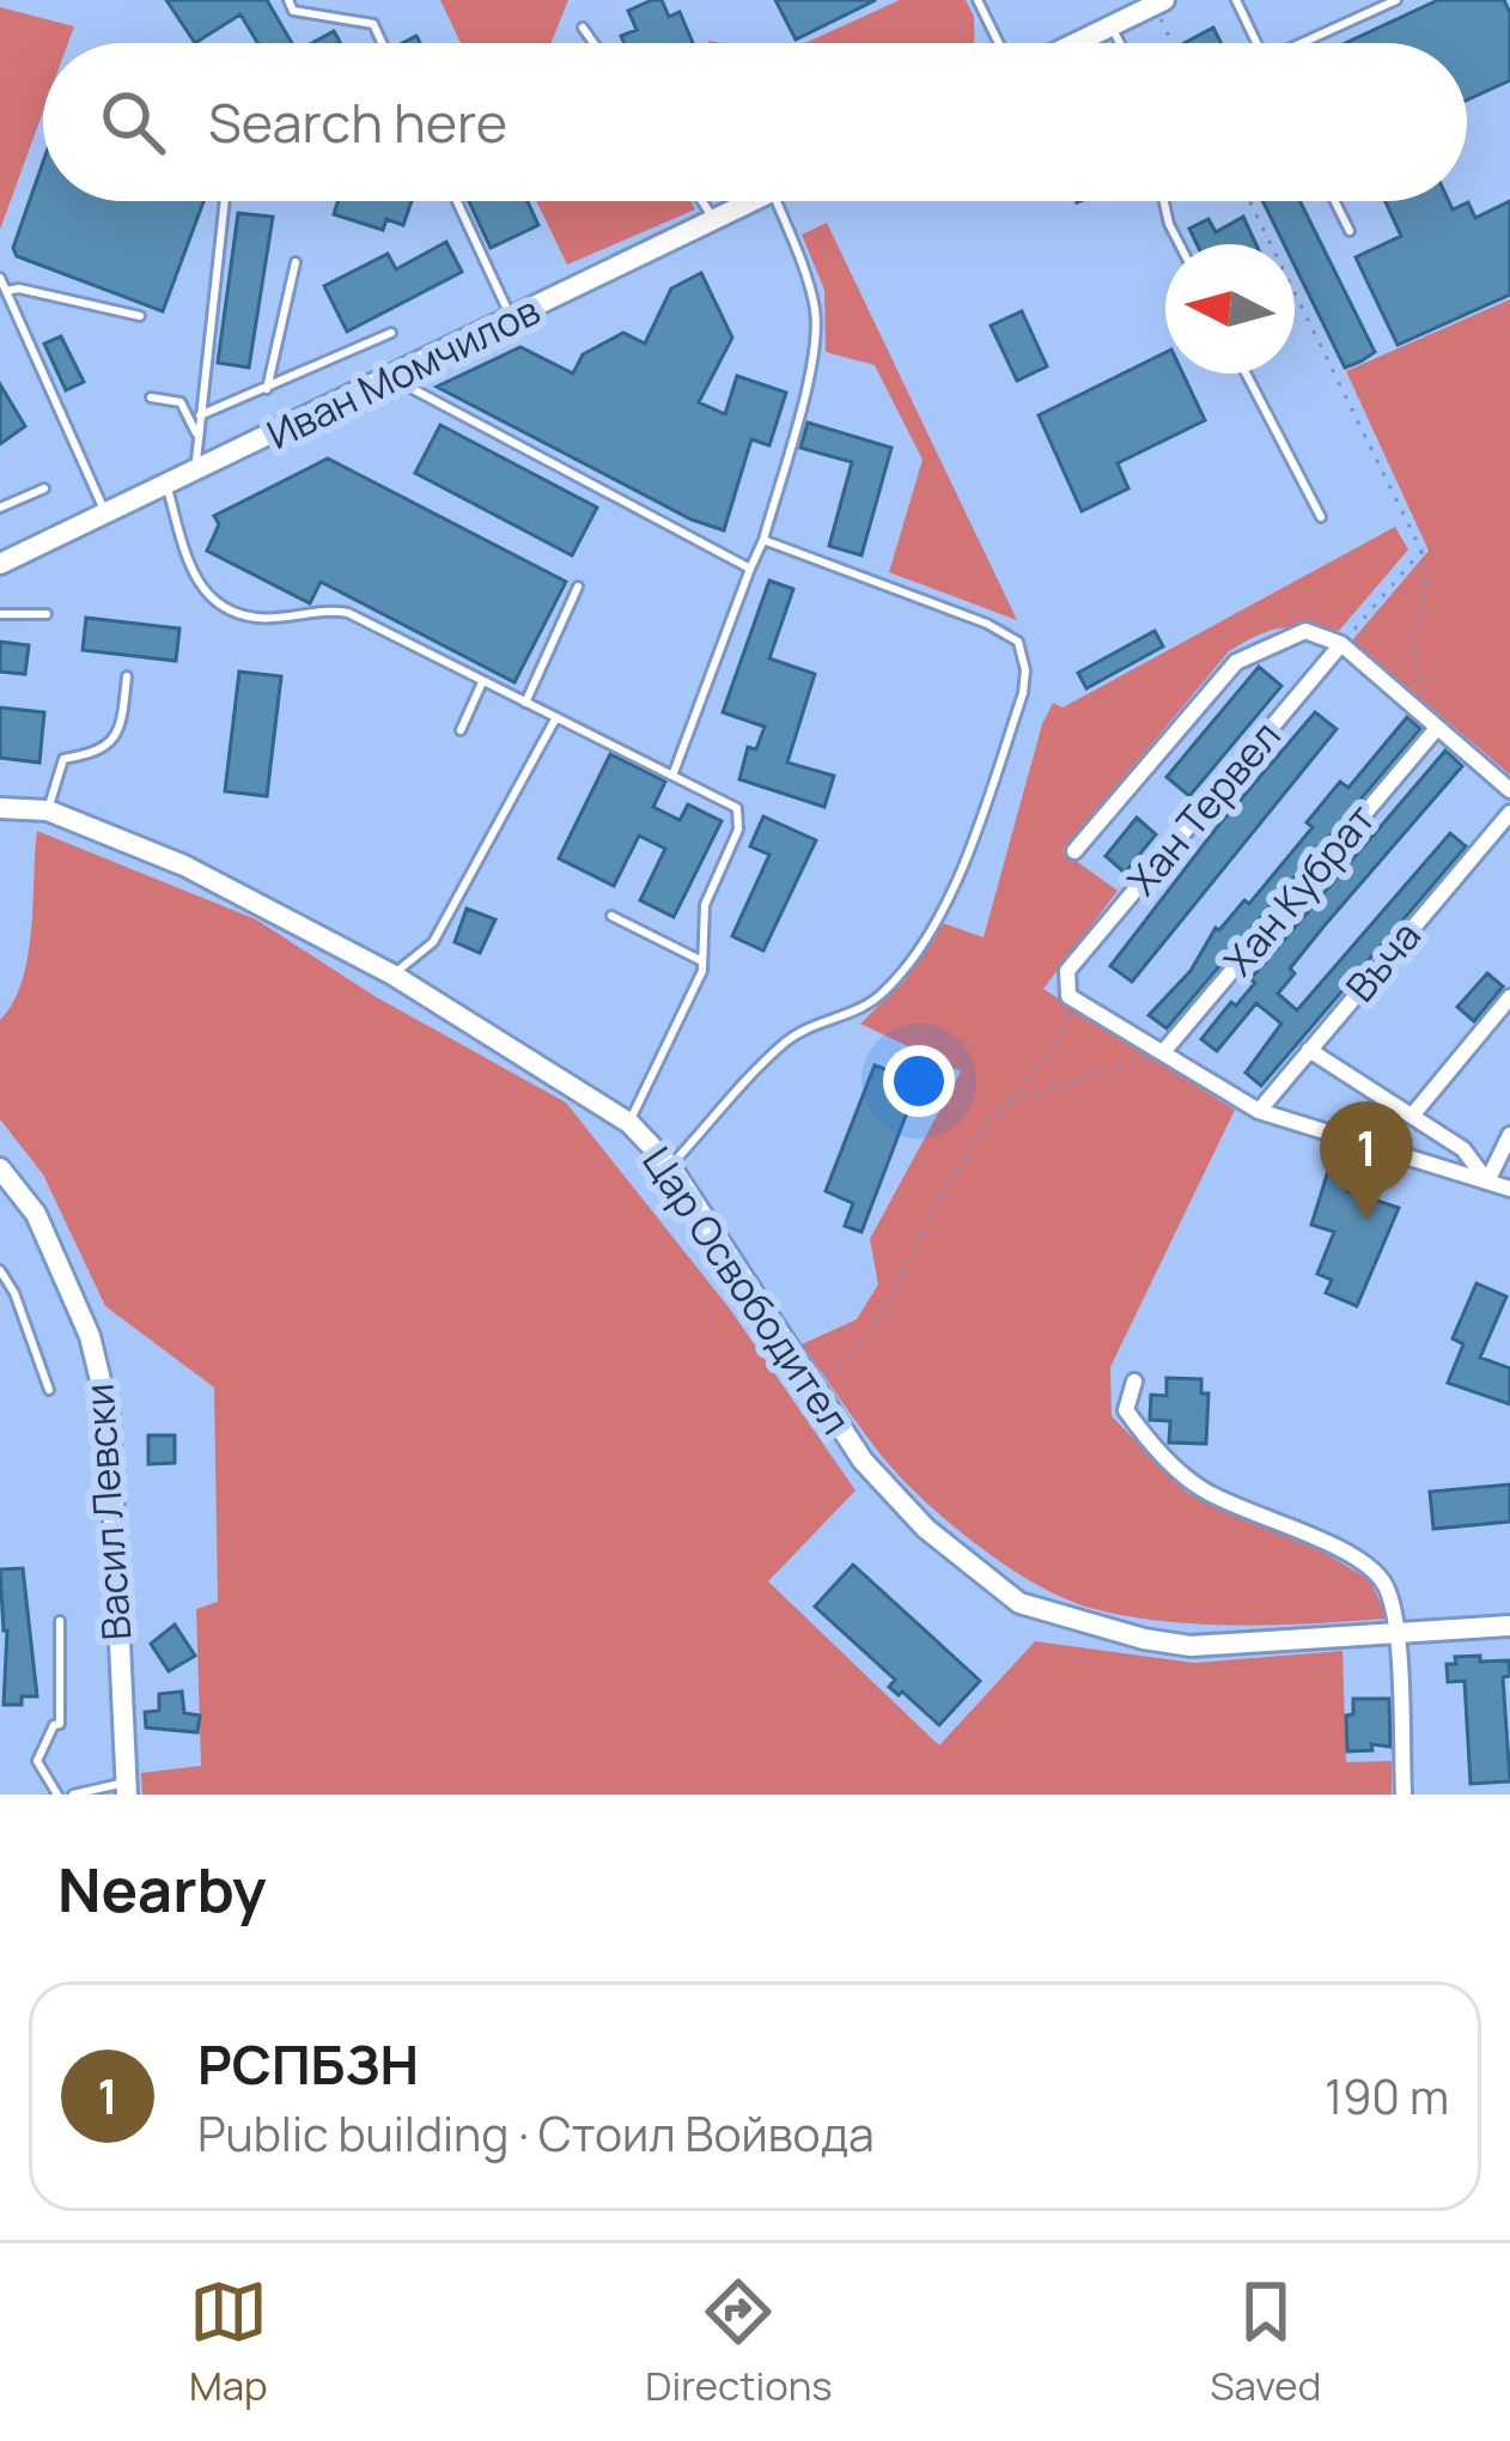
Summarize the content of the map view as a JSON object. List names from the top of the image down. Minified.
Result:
{"streets":{"main road":["Иван Момчилов","Цар Освободител","Васил Левски"],"street":["Хан Тервел","Хан Кубрат","Въча"]},"north":"left","page":{"search":"Search here","pins":"1","heading":"Nearby","list":[{"mark":"1","name":"РСПБЗН","note":"Public building · Стоил Войвода","value":"190 m"}],"nav":["Map","Directions","Saved"]}}
